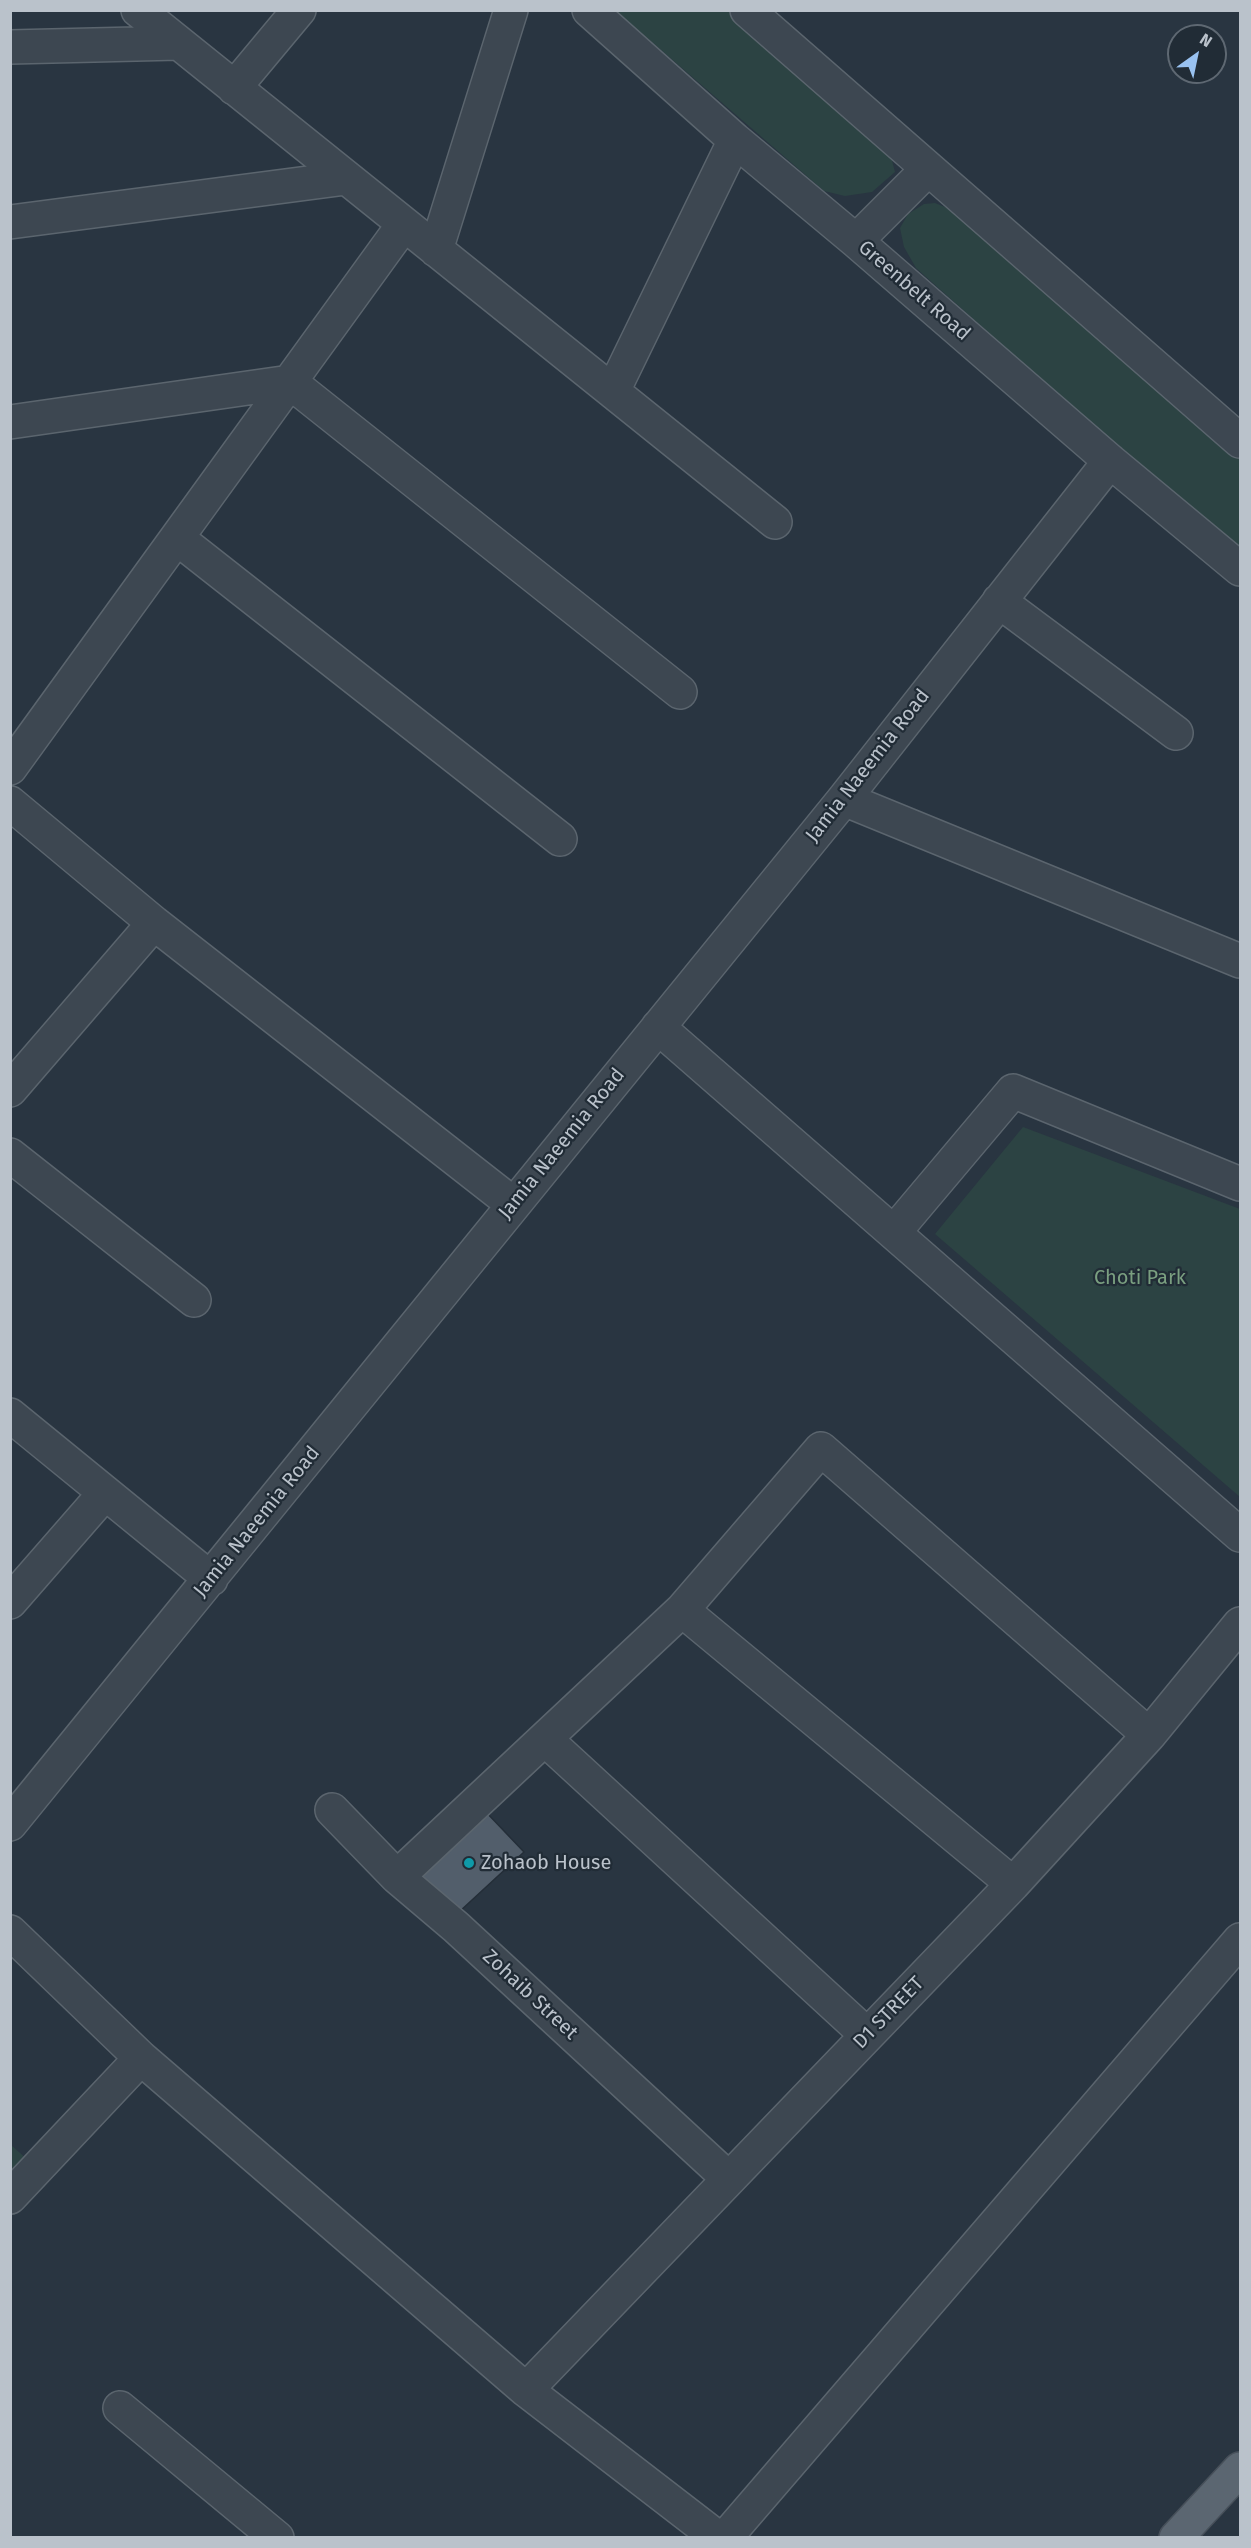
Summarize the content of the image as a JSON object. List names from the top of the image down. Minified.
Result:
{"streets":{"street":["Greenbelt Road","Jamia Naeemia Road","Zohaib Street","D1 STREET"]},"crossings":[["Greenbelt Road","Jamia Naeemia Road"],["Zohaib Street","D1 STREET"]],"parks":["Choti Park"],"places":["Zohaob House"],"north":"top right"}
